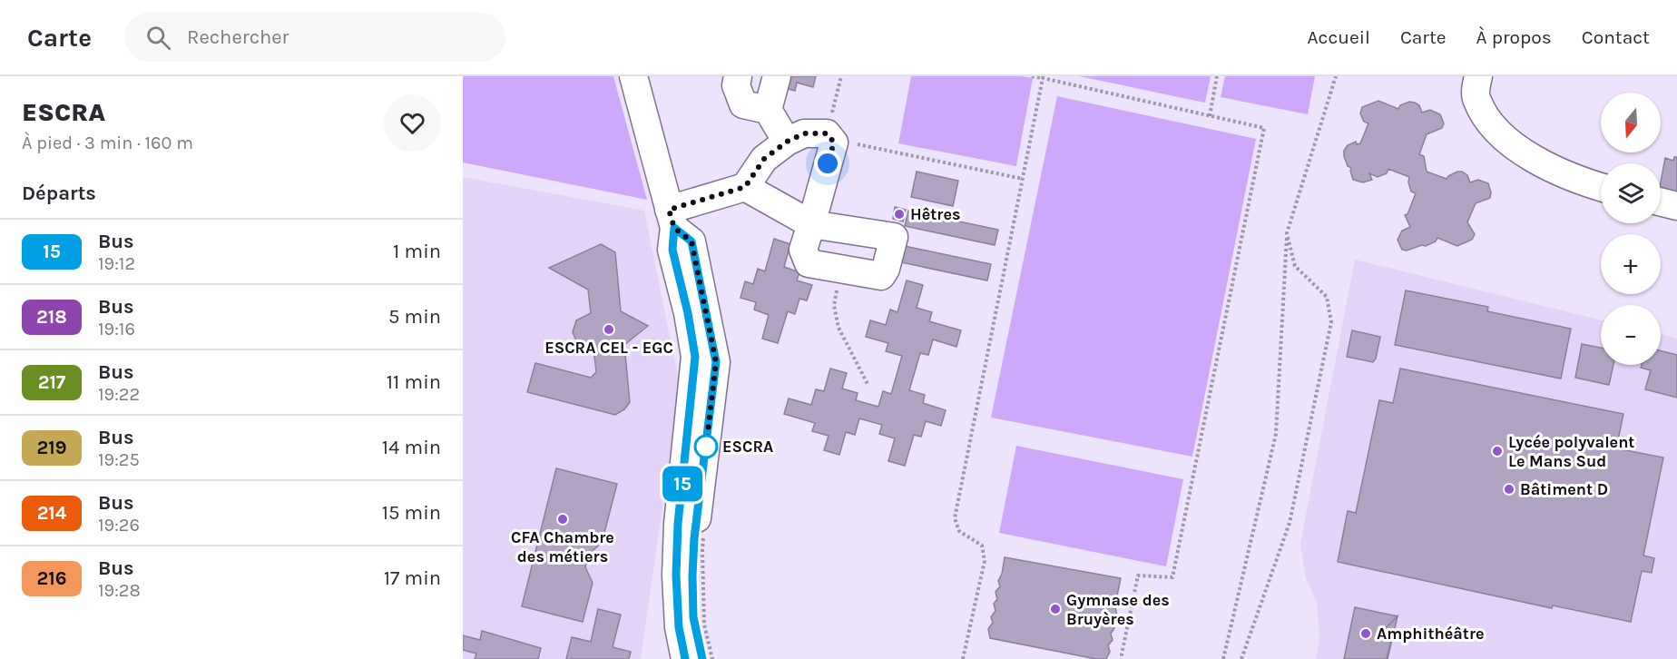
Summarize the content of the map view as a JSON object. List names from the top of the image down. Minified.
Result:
{"places":["Hêtres","ESCRA CEL - EGC","ESCRA","Lycée polyvalent Le Mans Sud","Bâtiment D","CFA Chambre des métiers","Gymnase des Bruyères","Amphithéâtre"],"lines":["bus line 15"],"north":"bottom","page":{"header":"Carte","search":"Rechercher","nav":["Accueil","Carte","À propos","Contact"],"heading":[["ESCRA","À pied · 3 min · 160 m"],"Départs"],"on_map":"15","map_buttons":["+","−"],"list":[{"mark":"15","name":"Bus","note":"19:12","value":"1 min"},{"mark":"218","name":"Bus","note":"19:16","value":"5 min"},{"mark":"217","name":"Bus","note":"19:22","value":"11 min"},{"mark":"219","name":"Bus","note":"19:25","value":"14 min"},{"mark":"214","name":"Bus","note":"19:26","value":"15 min"},{"mark":"216","name":"Bus","note":"19:28","value":"17 min"}]}}
